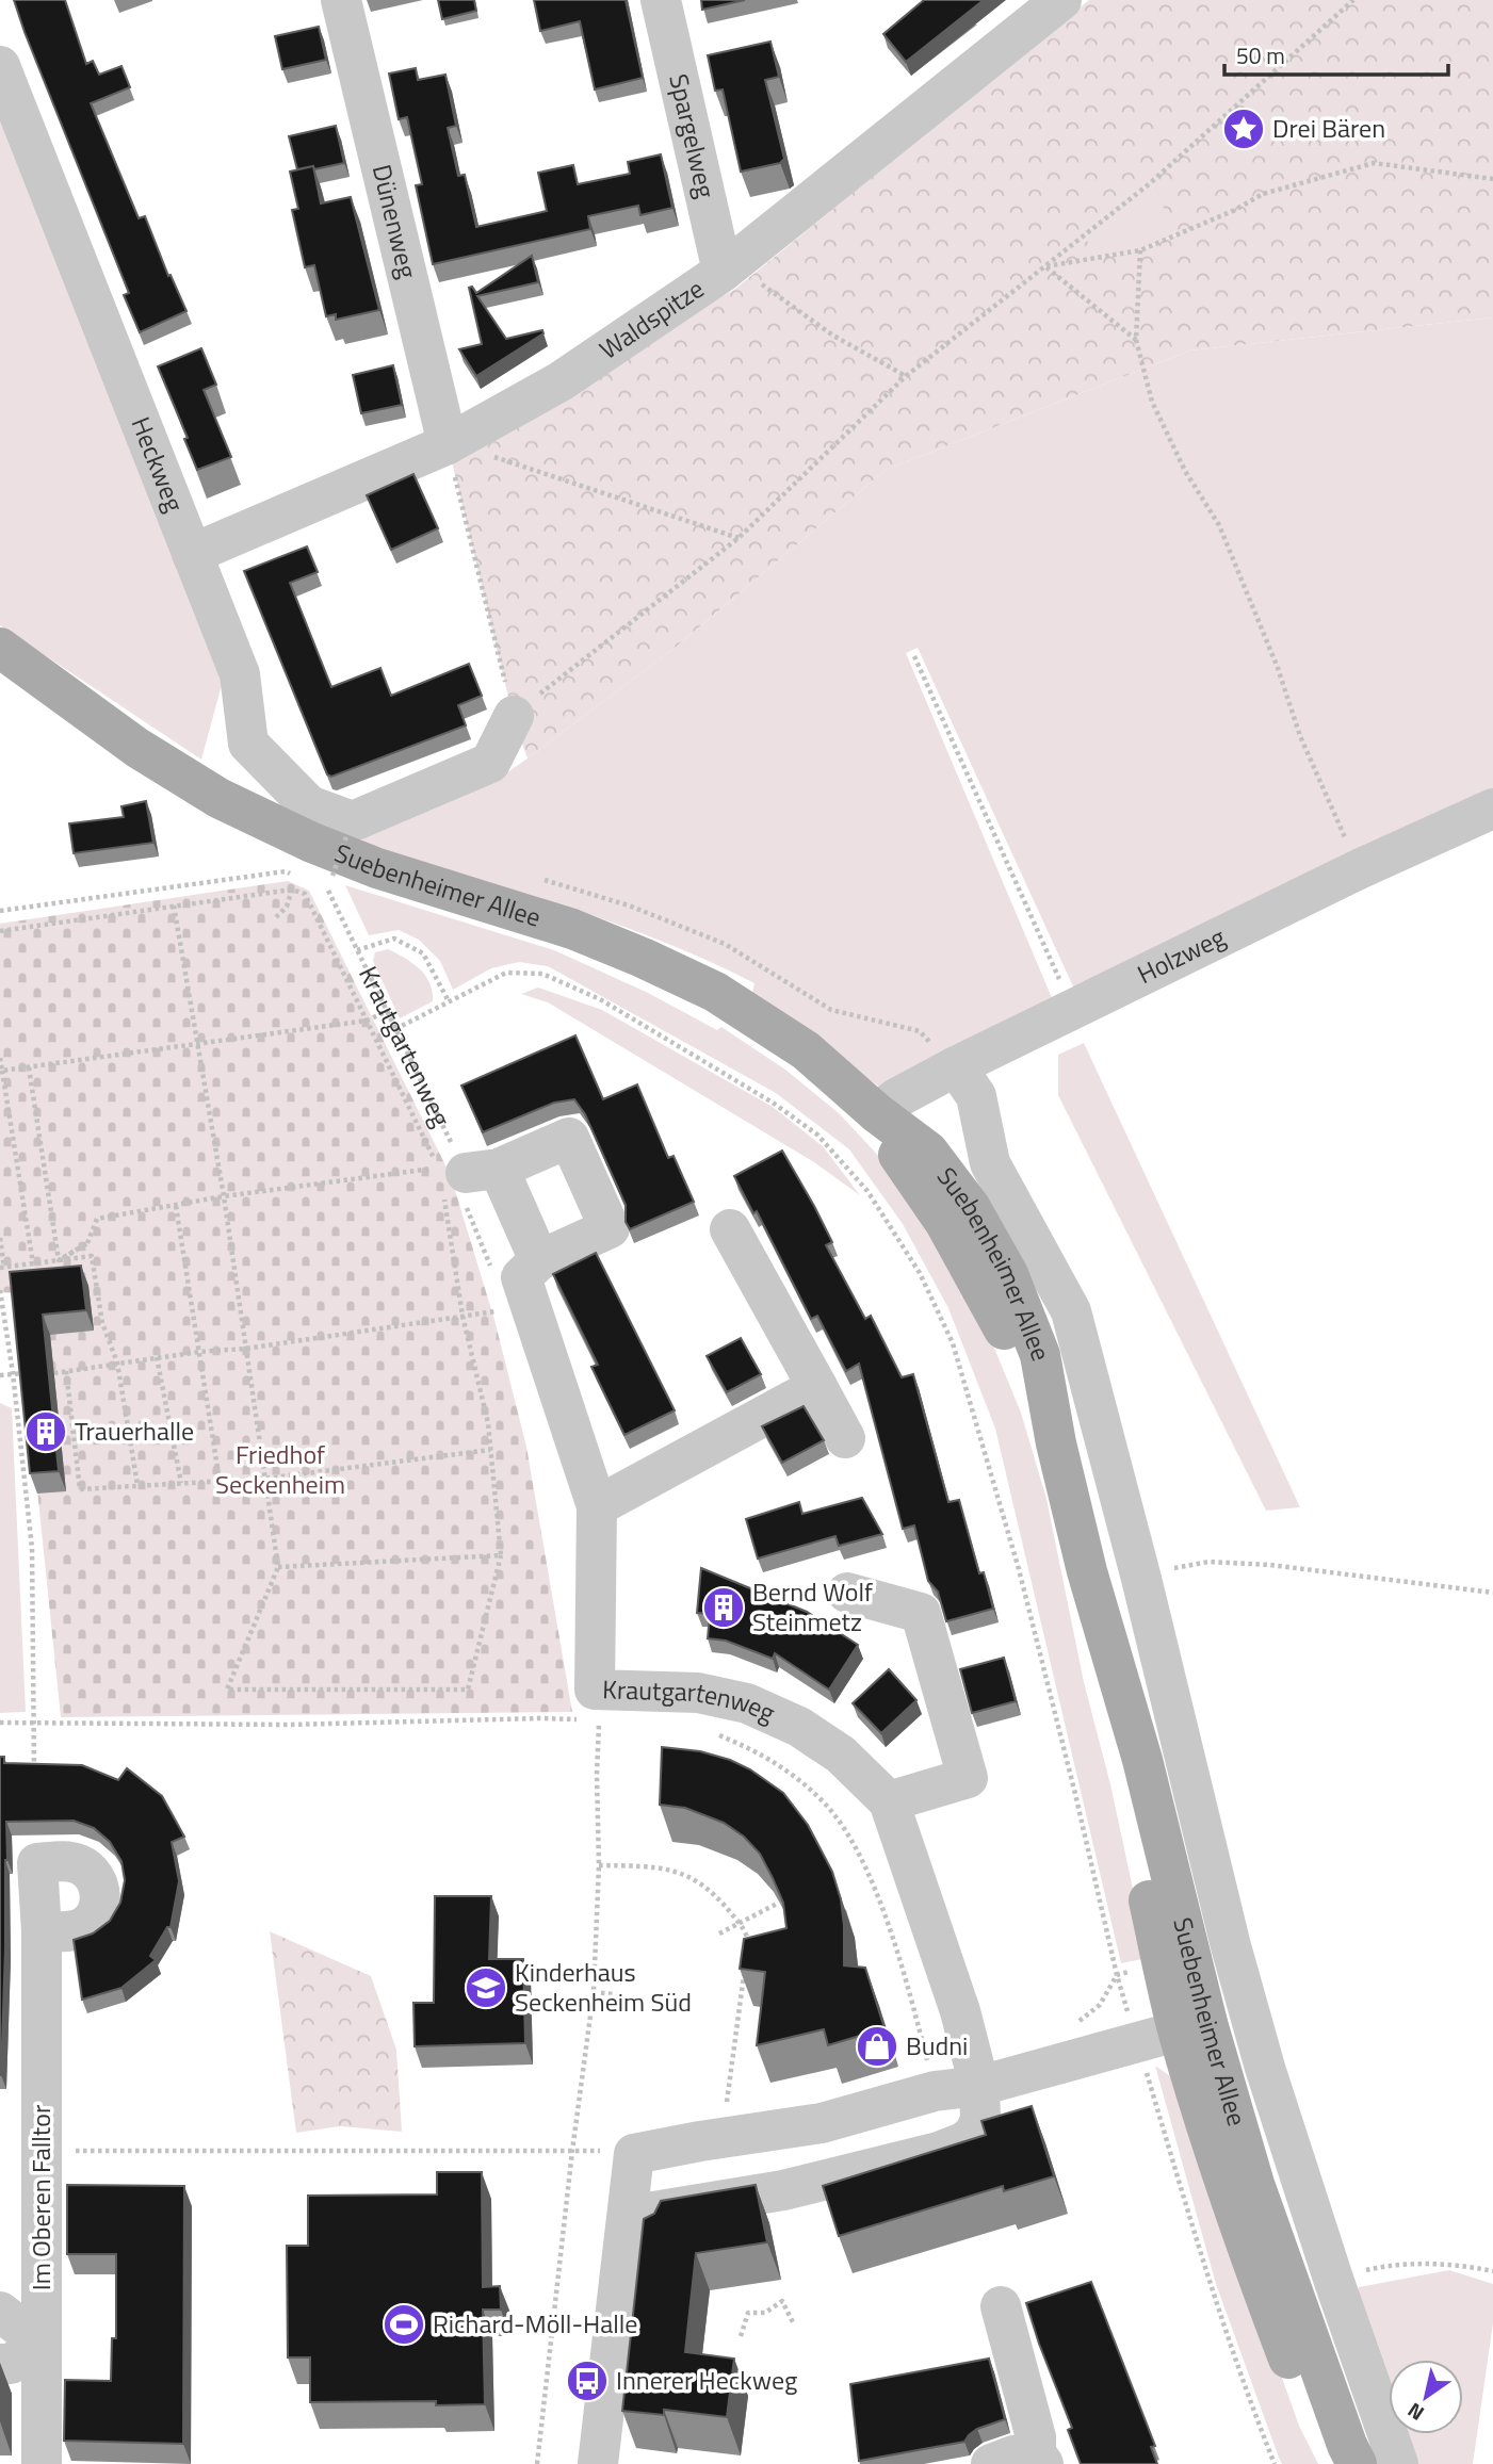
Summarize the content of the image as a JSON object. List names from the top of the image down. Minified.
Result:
{"streets":{"main road":["Suebenheimer Allee"],"street":["Spargelweg","Dünenweg","Waldspitze","Heckweg","Holzweg","Krautgartenweg","Im Oberen Falltor"]},"crossings":[["Spargelweg","Waldspitze"],["Dünenweg","Waldspitze"],["Waldspitze","Heckweg"],["Suebenheimer Allee","Holzweg"]],"parks":["Friedhof Seckenheim"],"places":{"place":["Drei Bären"],"building":["Trauerhalle","Bernd Wolf Steinmetz"],"school or university":["Kinderhaus Seckenheim Süd"],"shop":["Budni"],"sports":["Richard-Möll-Halle"],"bus stop":["Innerer Heckweg"]},"scale_bar":"50 m","north":"bottom left"}
